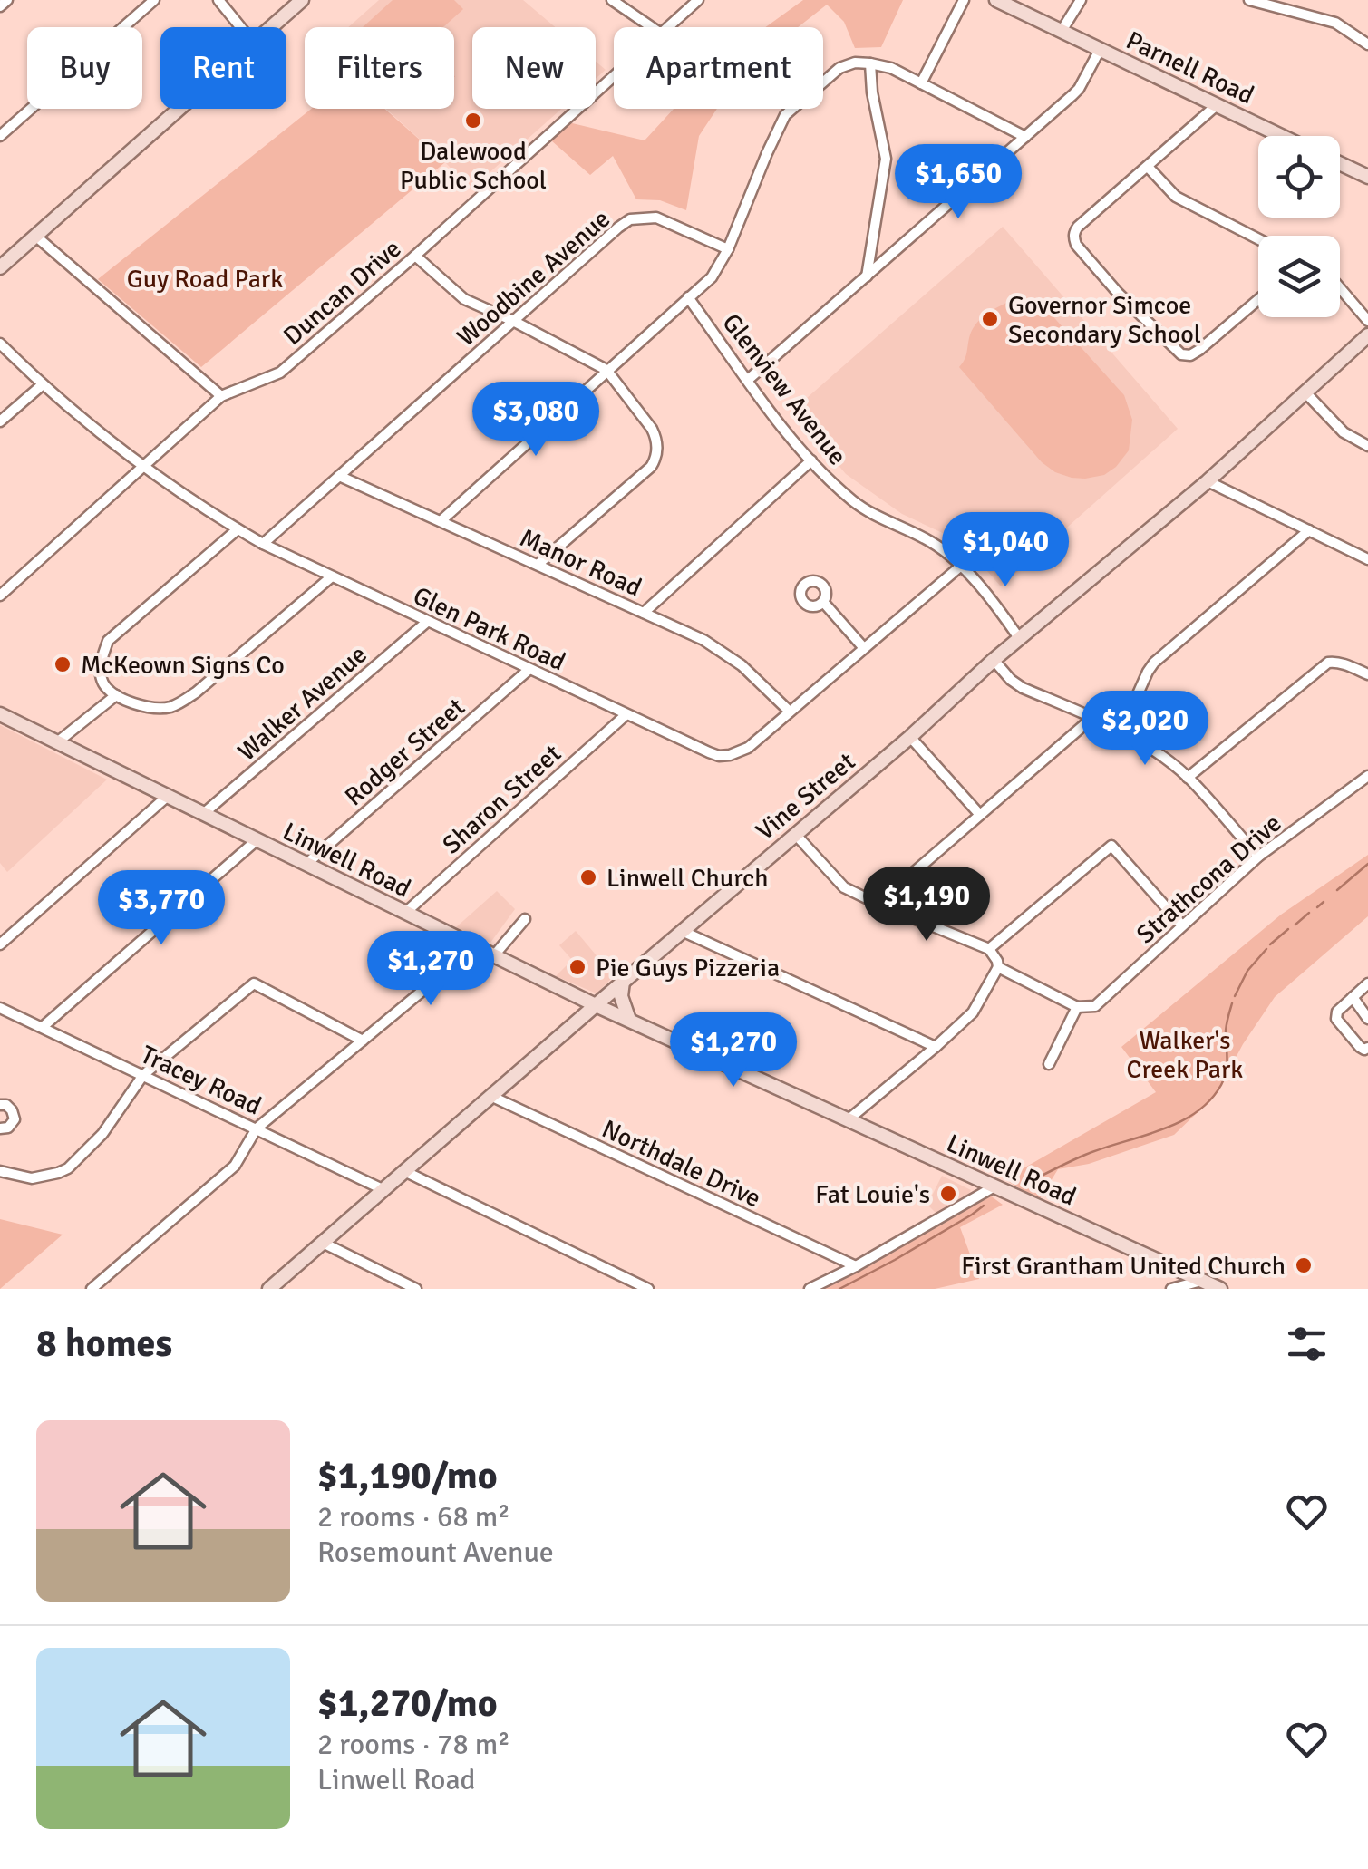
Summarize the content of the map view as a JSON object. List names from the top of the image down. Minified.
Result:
{"streets":{"street":["Parnell Road","Woodbine Avenue","Duncan Drive","Glenview Avenue","Manor Road","Glen Park Road","Walker Avenue","Rodger Street","Vine Street","Sharon Street","Linwell Road","Strathcona Drive","Tracey Road","Northdale Drive"]},"crossings":[["Woodbine Avenue","Manor Road"],["Woodbine Avenue","Glen Park Road"],["Duncan Drive","Glen Park Road"],["Glenview Avenue","Glen Park Road"],["Glenview Avenue","Vine Street"],["Manor Road","Glen Park Road"],["Glen Park Road","Walker Avenue"],["Glen Park Road","Rodger Street"],["Glen Park Road","Sharon Street"],["Walker Avenue","Linwell Road"],["Rodger Street","Linwell Road"],["Vine Street","Linwell Road"],["Vine Street","Tracey Road"],["Vine Street","Northdale Drive"],["Sharon Street","Linwell Road"]],"parks":["Guy Road Park","Walker's Creek Park"],"places":["Dalewood Public School","Governor Simcoe Secondary School","McKeown Signs Co","Linwell Church","Pie Guys Pizzeria","Fat Louie's","First Grantham United Church"],"page":{"chip":["Buy","Rent","Filters","New","Apartment"],"price":["$1,650","$3,080","$1,040","$2,020","$1,190","$3,770","$1,270","$1,270"],"heading":"8 homes","list":[{"name":"$1,190/mo","note":"2 rooms · 68 m² · Rosemount Avenue"},{"name":"$1,270/mo","note":"2 rooms · 78 m² · Linwell Road"}]}}
